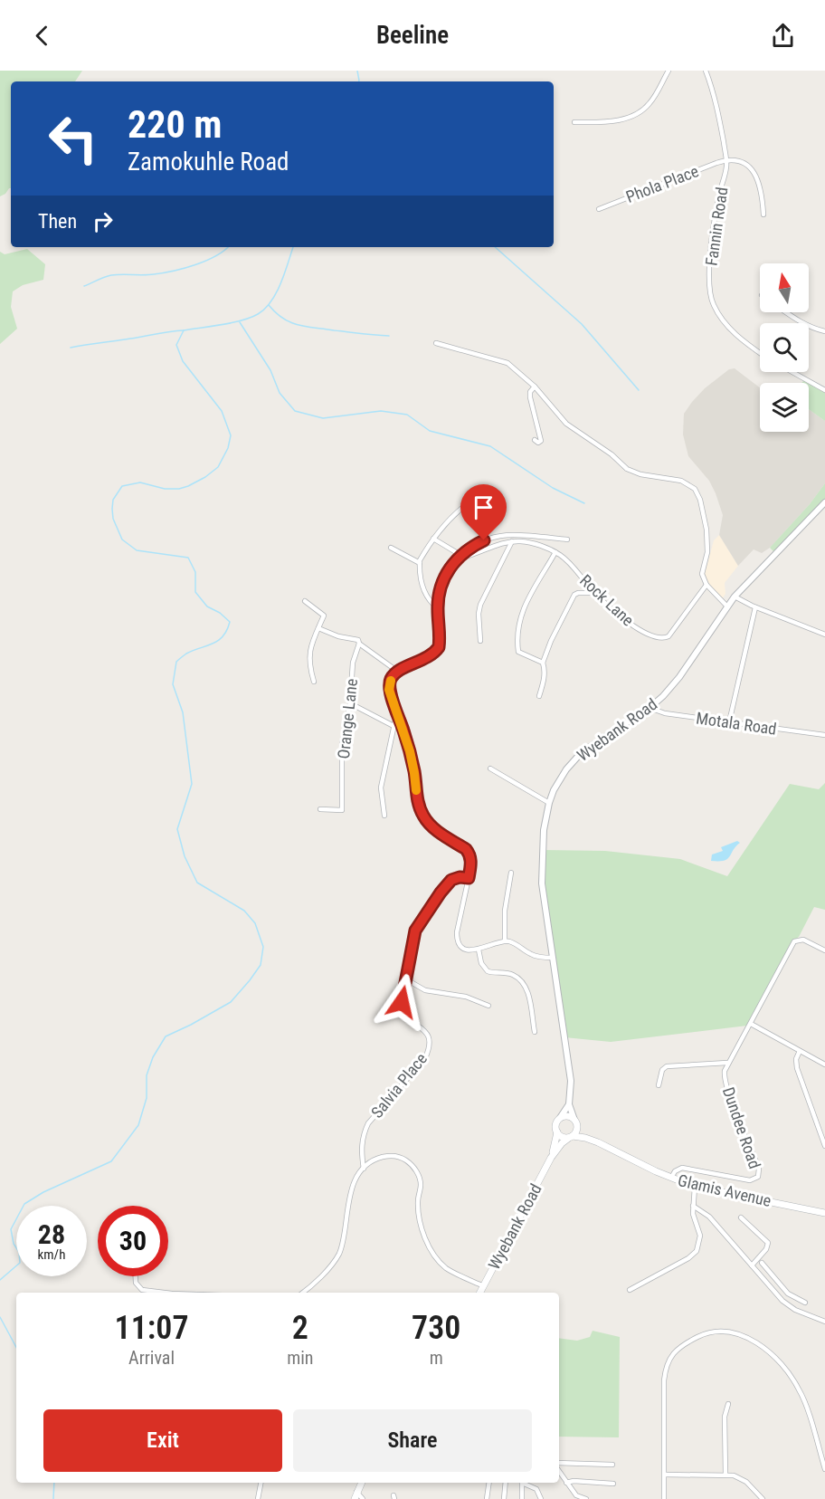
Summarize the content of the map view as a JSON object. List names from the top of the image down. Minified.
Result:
{"streets":{"main road":["Wyebank Road","Glamis Avenue"],"street":["Phola Place","Fannin Road","Rock Lane","Orange Lane","Motala Road","Salvia Place","Dundee Road"]},"crossings":[["Phola Place","Fannin Road"],["Motala Road","Wyebank Road"],["Wyebank Road","Glamis Avenue"],["Dundee Road","Glamis Avenue"]],"north":"top","page":{"header":"Beeline","turn":["220 m","Zamokuhle Road"],"then":"Then","speed":"28 km/h","limit":"30","eta":["11:07","Arrival","2","min","730","m"],"buttons":["Exit","Share"]}}
